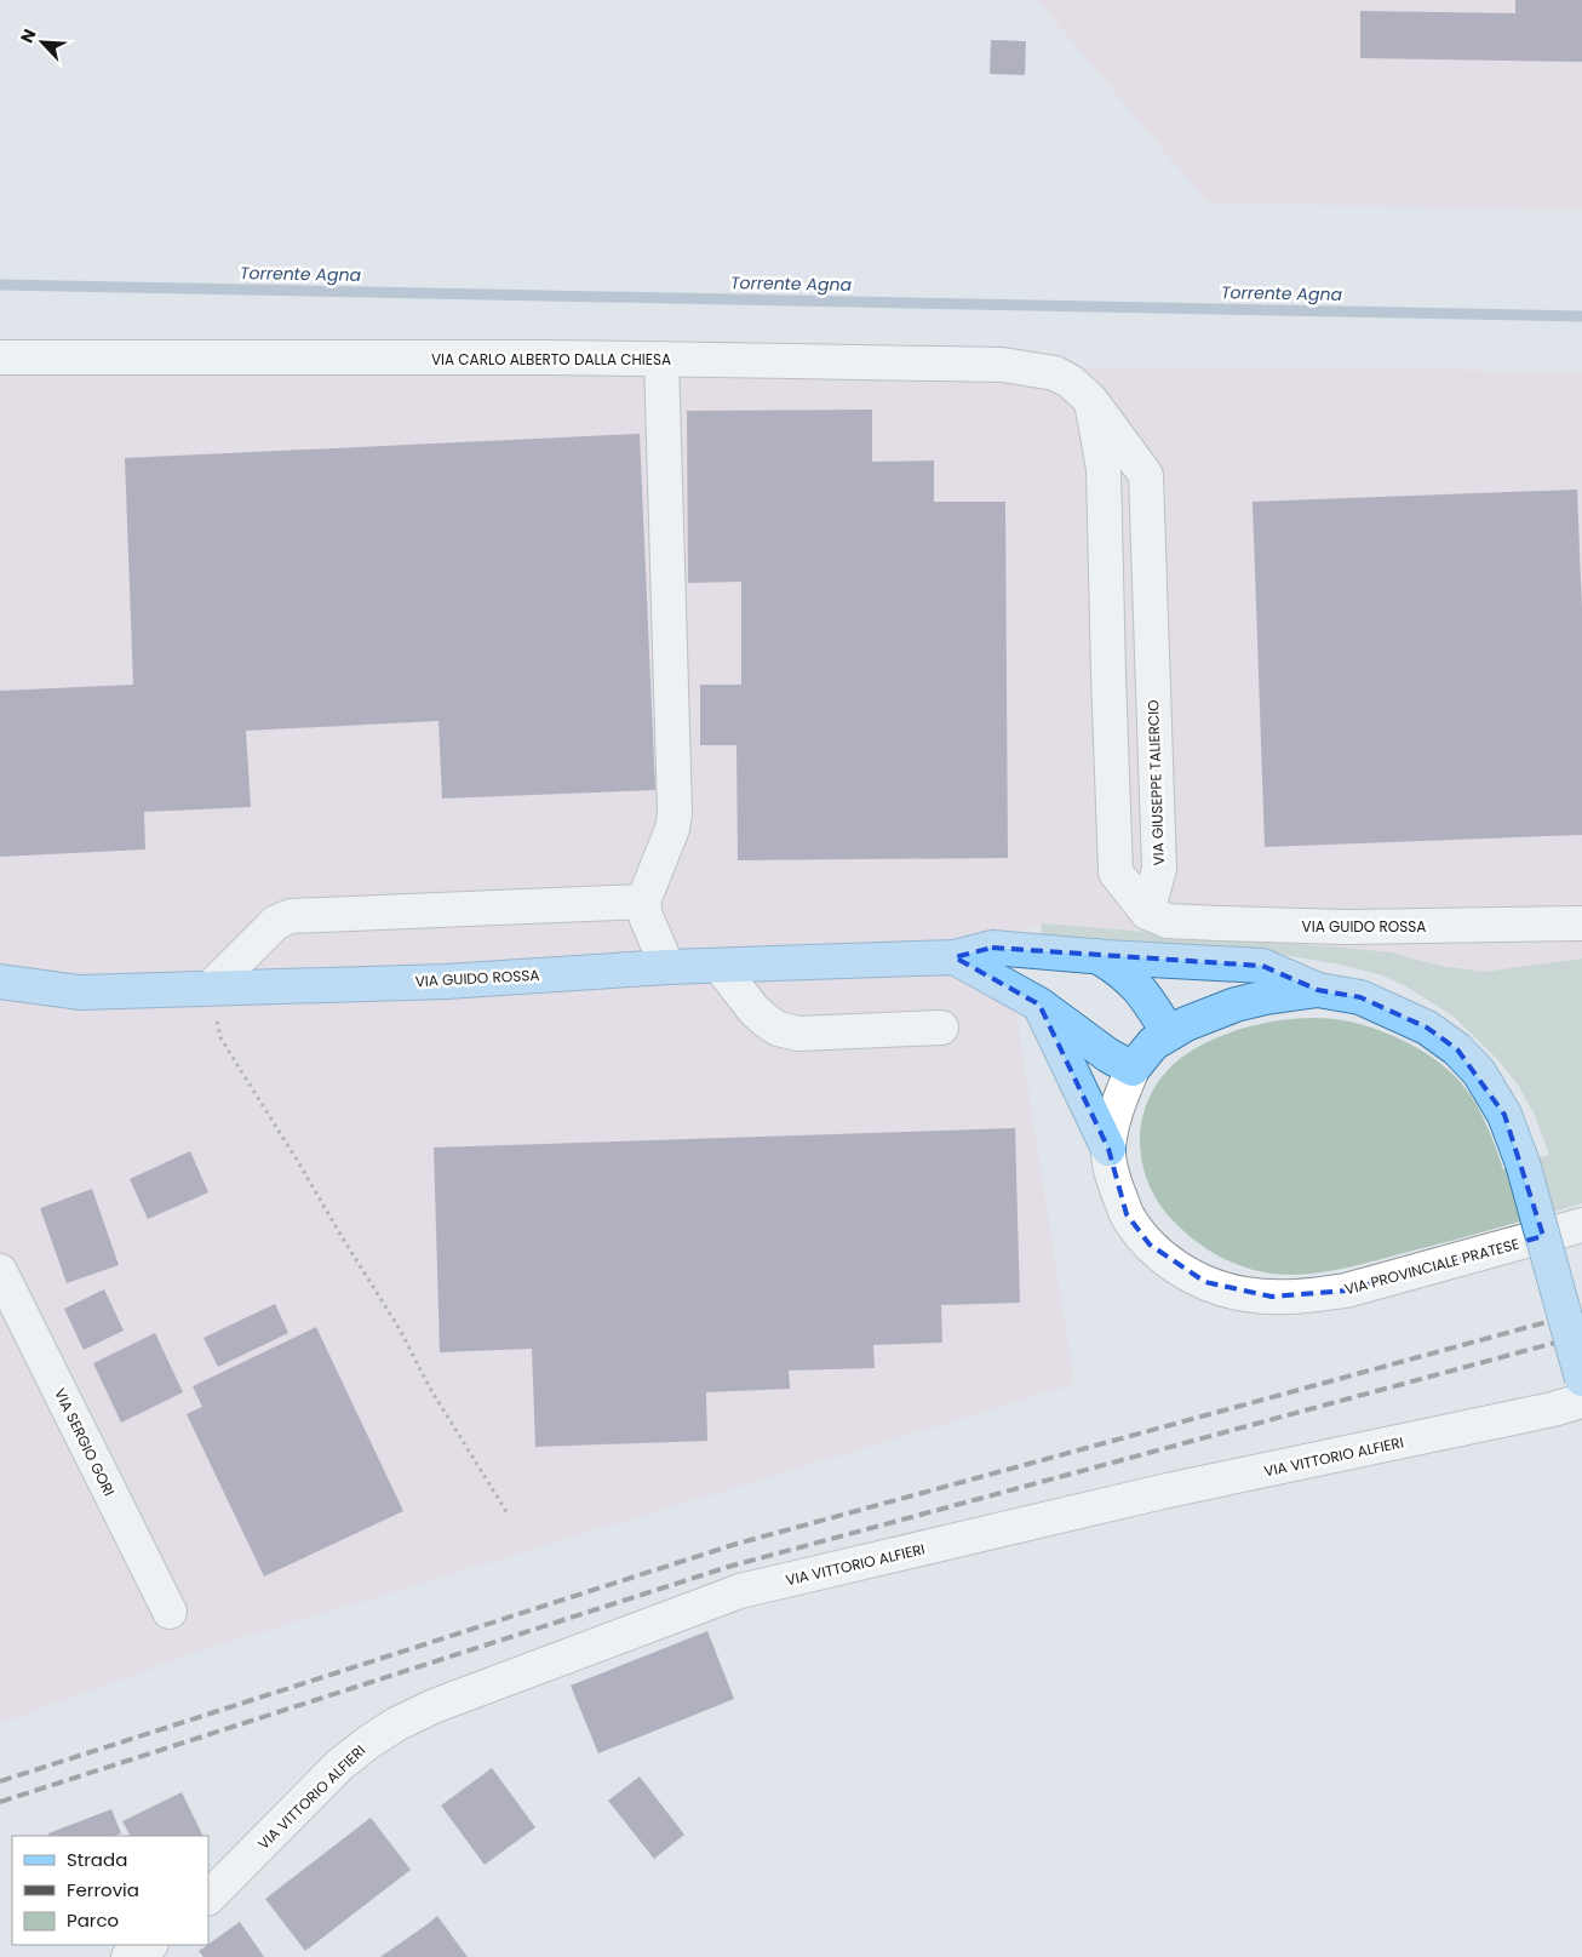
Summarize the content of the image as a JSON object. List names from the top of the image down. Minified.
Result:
{"streets":{"main road":["VIA GUIDO ROSSA","VIA PROVINCIALE PRATESE"],"street":["VIA CARLO ALBERTO DALLA CHIESA","VIA GIUSEPPE TALIERCIO","VIA SERGIO GORI","VIA VITTORIO ALFIERI"]},"crossings":[["VIA CARLO ALBERTO DALLA CHIESA","VIA GIUSEPPE TALIERCIO"],["VIA GIUSEPPE TALIERCIO","VIA GUIDO ROSSA"],["VIA GUIDO ROSSA","VIA PROVINCIALE PRATESE"]],"water":["Torrente Agna"],"legend":["Strada","Ferrovia","Parco"],"north":"top left"}
